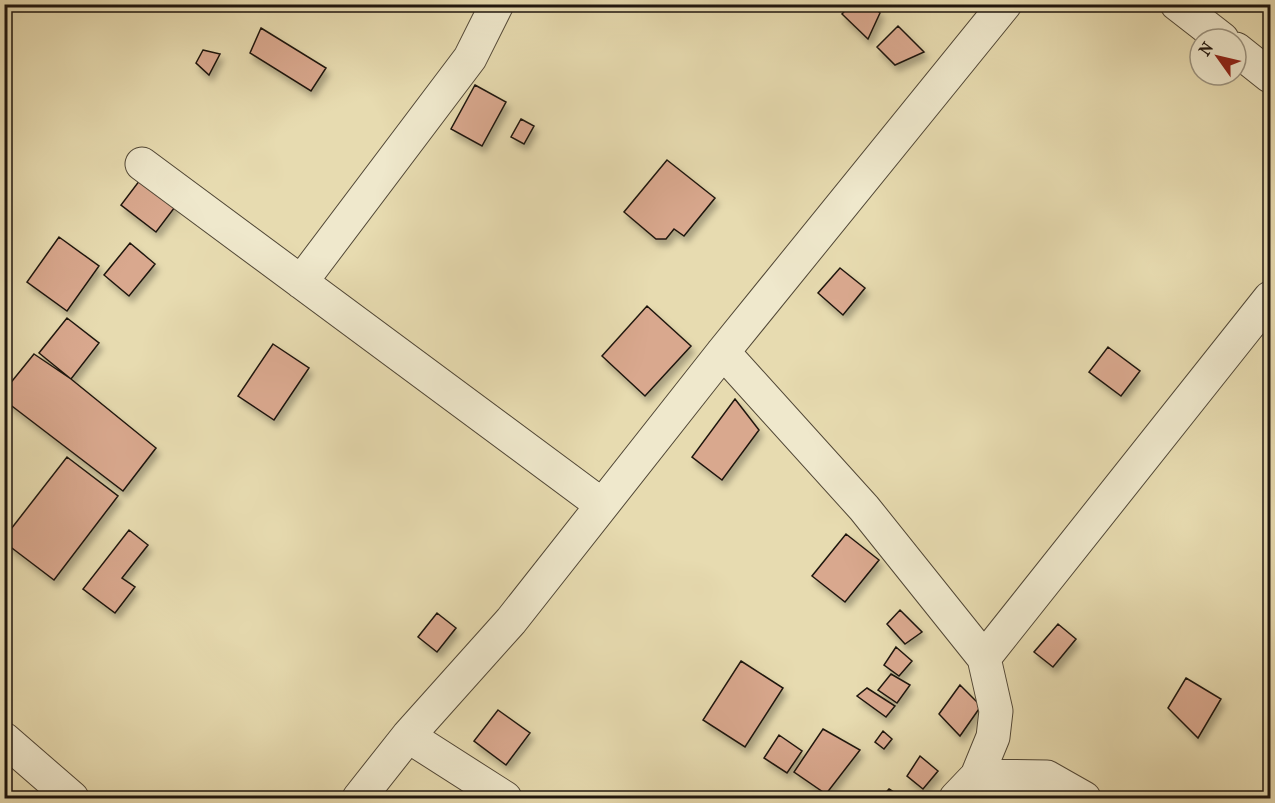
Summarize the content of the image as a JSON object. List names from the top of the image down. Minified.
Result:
{"north":"top left"}
